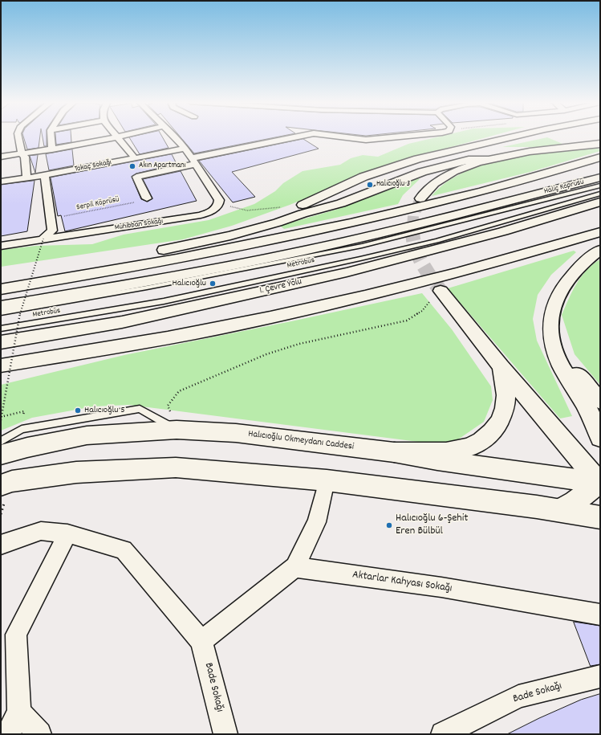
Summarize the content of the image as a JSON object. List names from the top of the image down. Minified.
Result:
{"streets":{"main road":["Haliç Köprüsü","1. Çevre Yolu","Halıcıoğlu Okmeydanı Caddesi"],"street":["Tokaç Sokağı","Muhibban Sokağı","Aktarlar Kahyası Sokağı","Bade Sokağı"],"lane":["Metrobüs"],"path":["Serpil Köprüsü"]},"crossings":[["Haliç Köprüsü","Metrobüs"],["Metrobüs","1. Çevre Yolu"]],"places":["Akın Apartmanı","Halıcıoğlu 3","Halıcıoğlu","Halıcıoğlu 5","Halıcıoğlu 6-Şehit Eren Bülbül"]}
